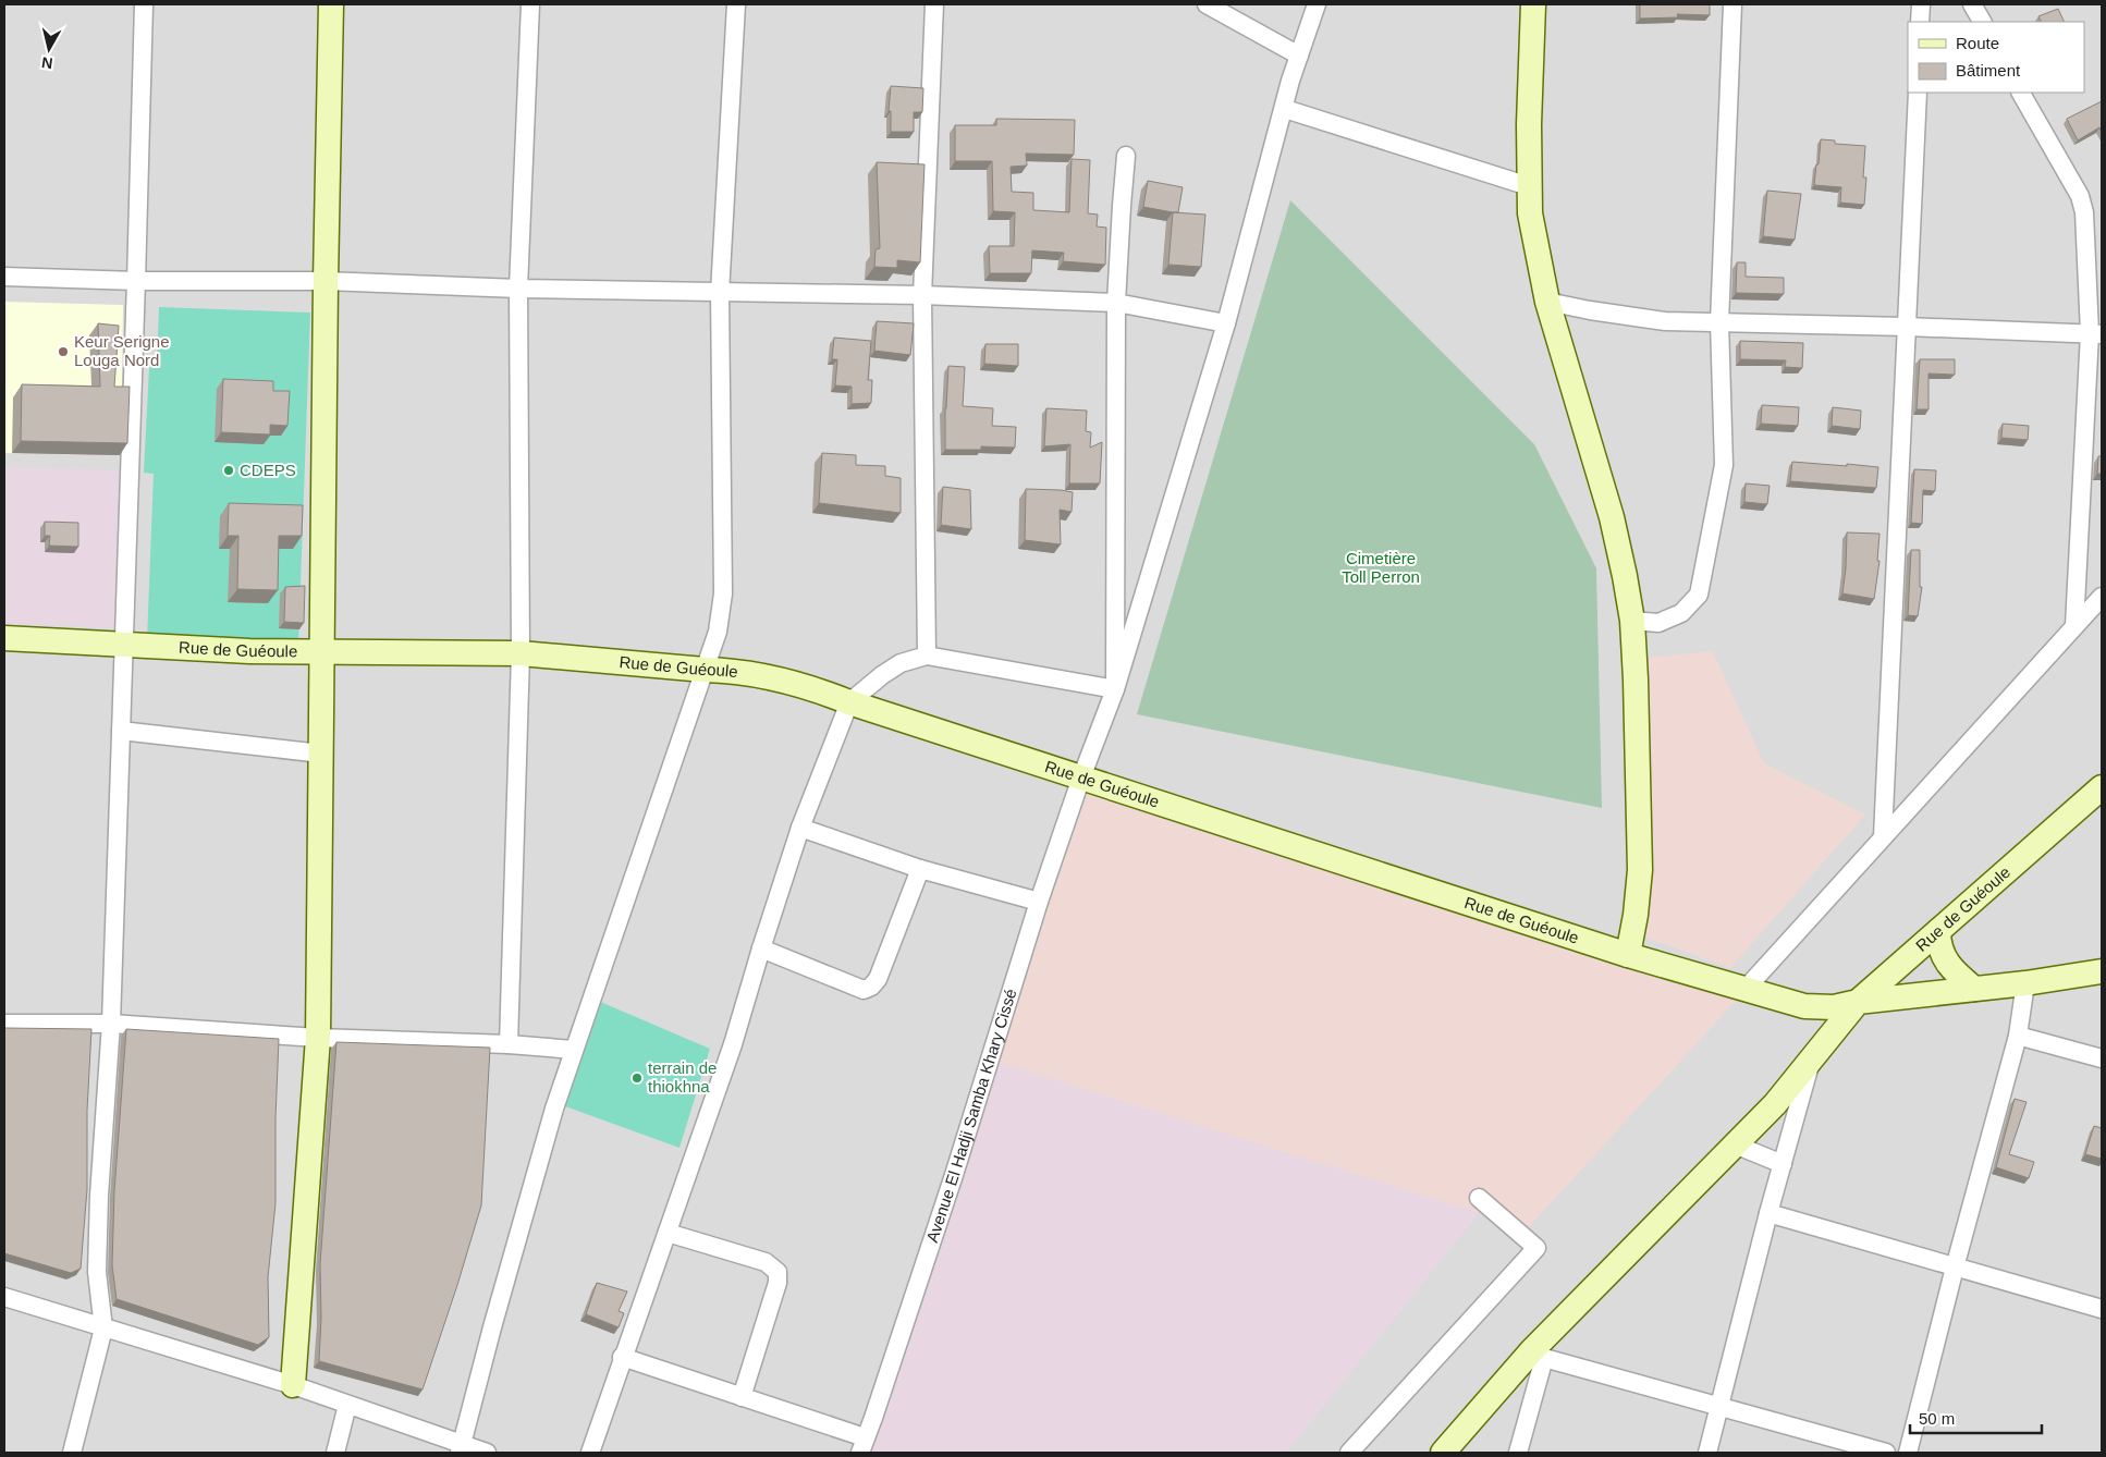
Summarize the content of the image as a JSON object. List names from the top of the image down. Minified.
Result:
{"streets":{"street":["Rue de Guéoule","Avenue El Hadji Samba Khary Cissé"]},"crossings":[["Rue de Guéoule","Avenue El Hadji Samba Khary Cissé"]],"parks":["Cimetière Toll Perron"],"places":["Keur Serigne Louga Nord","CDEPS","terrain de thiokhna"],"legend":["Route","Bâtiment"],"scale_bar":"50 m","north":"bottom"}
